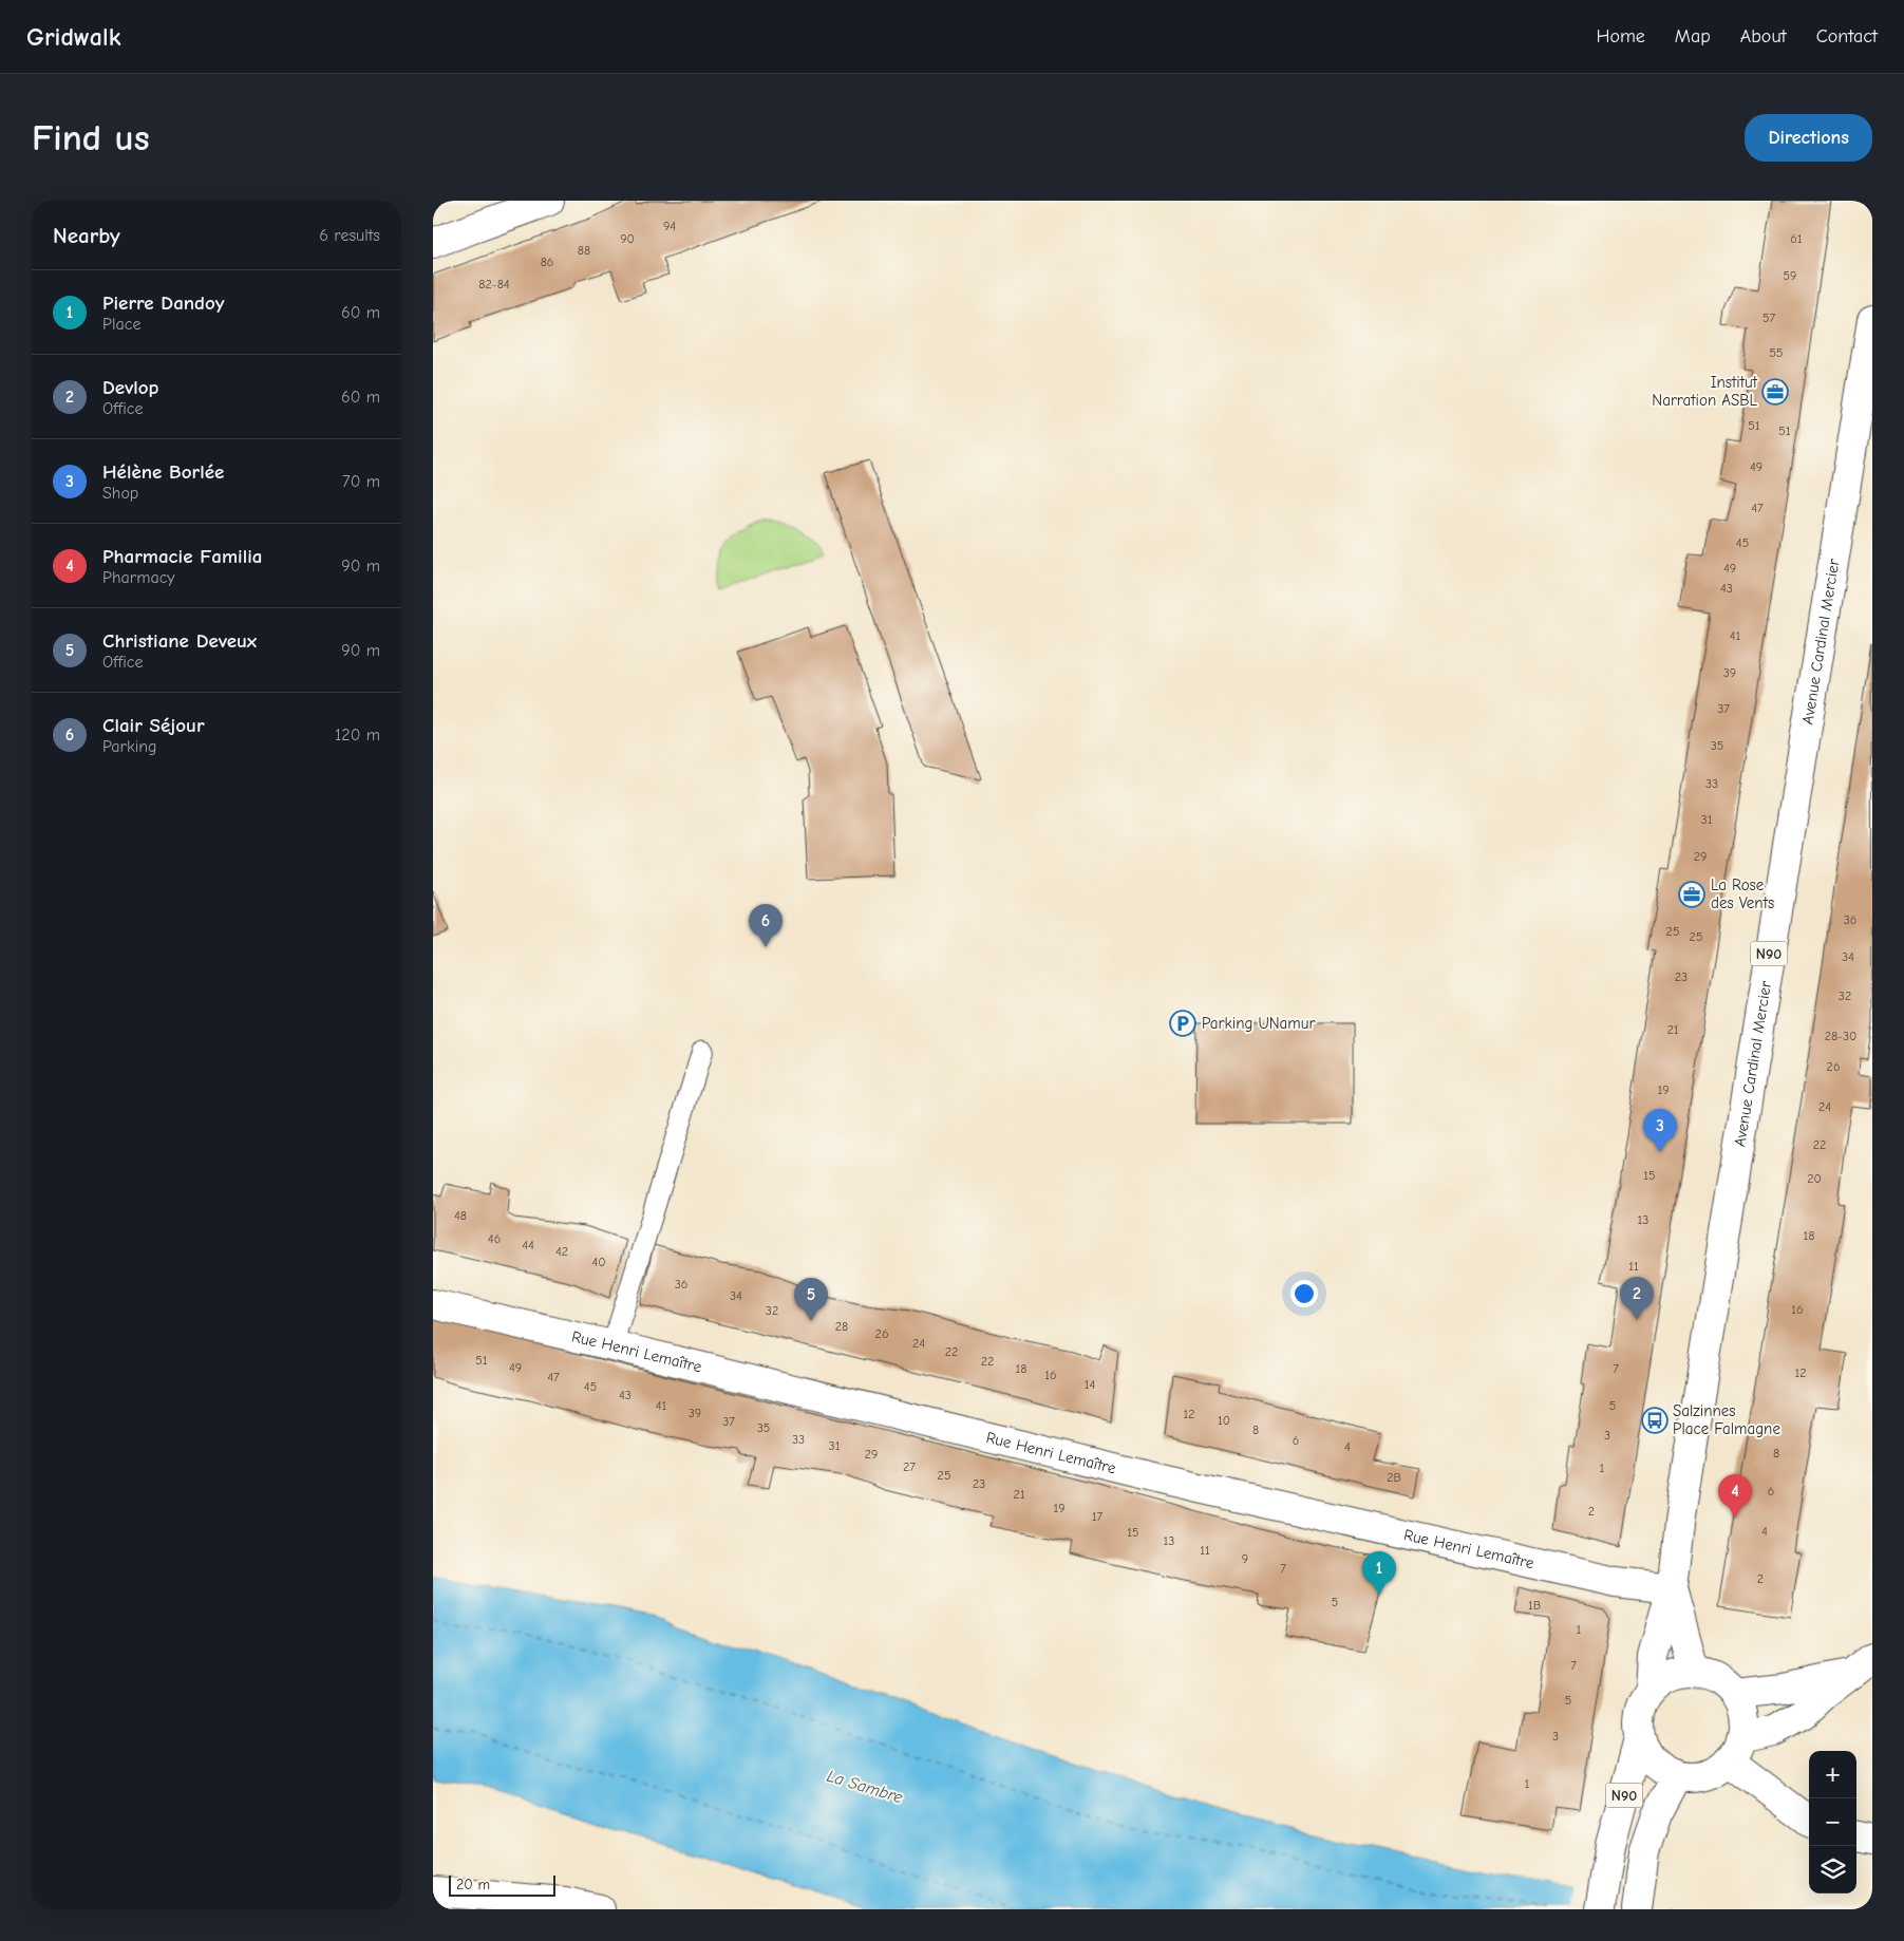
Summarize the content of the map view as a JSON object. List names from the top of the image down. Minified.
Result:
{"streets":{"main road":["Avenue Cardinal Mercier","N90","Rue Henri Lemaître"]},"crossings":[["Avenue Cardinal Mercier","N90"],["Avenue Cardinal Mercier","Rue Henri Lemaître"]],"water":["La Sambre"],"places":{"office":["Institut Narration ASBL","La Rose des Vents"],"parking":["Parking UNamur"],"bus stop":["Salzinnes Place Falmagne"]},"house_numbers":["94","90","61","88","86","59","82-84","57","55","51","51","49","47","45","49","43","41","39","37","35","33","31","29","36","25","25","34","23","32","21","28-30","26","19","24","22","15","20","48","13","18","46","44","42","40","11","36","34","16","32","28","26","24","22","51","22","49","18","7","12","16","47","14","45","43","41","5","39","12","10","37","35","8","3","33","6","31","4","8","29","27","1","25","2B","23","6","21","19","2","17","4","15","13","11","9","7","2","5","1B","1","7","5","3","1"],"scale_bar":"20 m","page":{"header":"Gridwalk","nav":["Home","Map","About","Contact"],"buttons":"Directions","title":"Find us","heading":["Nearby","6 results"],"list":[{"mark":"1","name":"Pierre Dandoy","note":"Place","value":"60 m"},{"mark":"2","name":"Devlop","note":"Office","value":"60 m"},{"mark":"3","name":"Hélène Borlée","note":"Shop","value":"70 m"},{"mark":"4","name":"Pharmacie Familia","note":"Pharmacy","value":"90 m"},{"mark":"5","name":"Christiane Deveux","note":"Office","value":"90 m"},{"mark":"6","name":"Clair Séjour","note":"Parking","value":"120 m"}],"pins":["6","3","2","5","4","1"],"map_buttons":["+","−"],"scale":"20 m"}}
